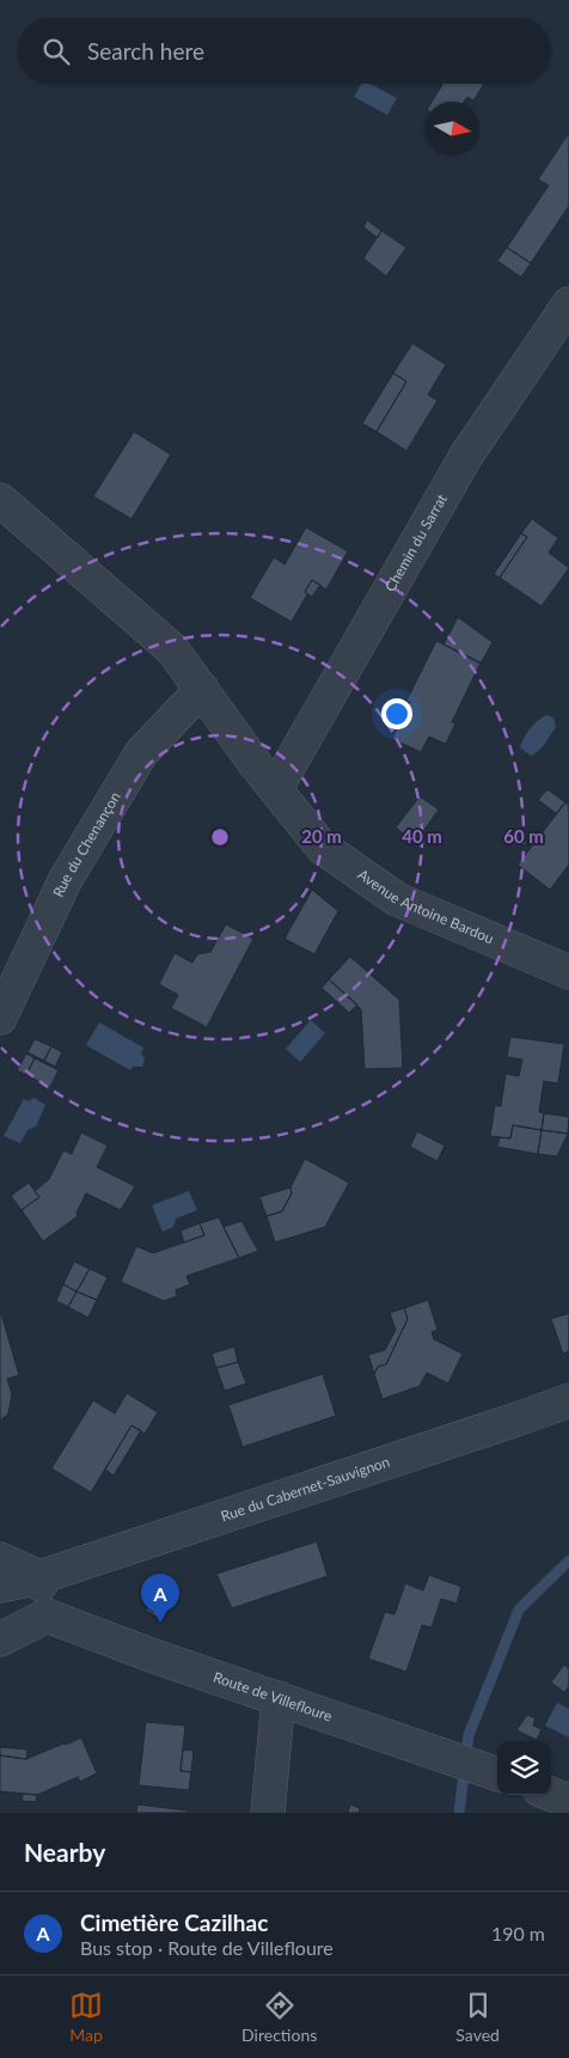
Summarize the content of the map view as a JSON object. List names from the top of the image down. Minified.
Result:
{"streets":{"street":["Chemin du Sarrat","Rue du Chenançon","Avenue Antoine Bardou","Rue du Cabernet-Sauvignon","Route de Villefloure"]},"crossings":[["Chemin du Sarrat","Avenue Antoine Bardou"],["Rue du Chenançon","Avenue Antoine Bardou"]],"north":"right","page":{"search":"Search here","pins":"A","heading":"Nearby","list":[{"mark":"A","name":"Cimetière Cazilhac","note":"Bus stop · Route de Villefloure","value":"190 m"}],"nav":["Map","Directions","Saved"]},"rings":["20 m","40 m","60 m"]}
